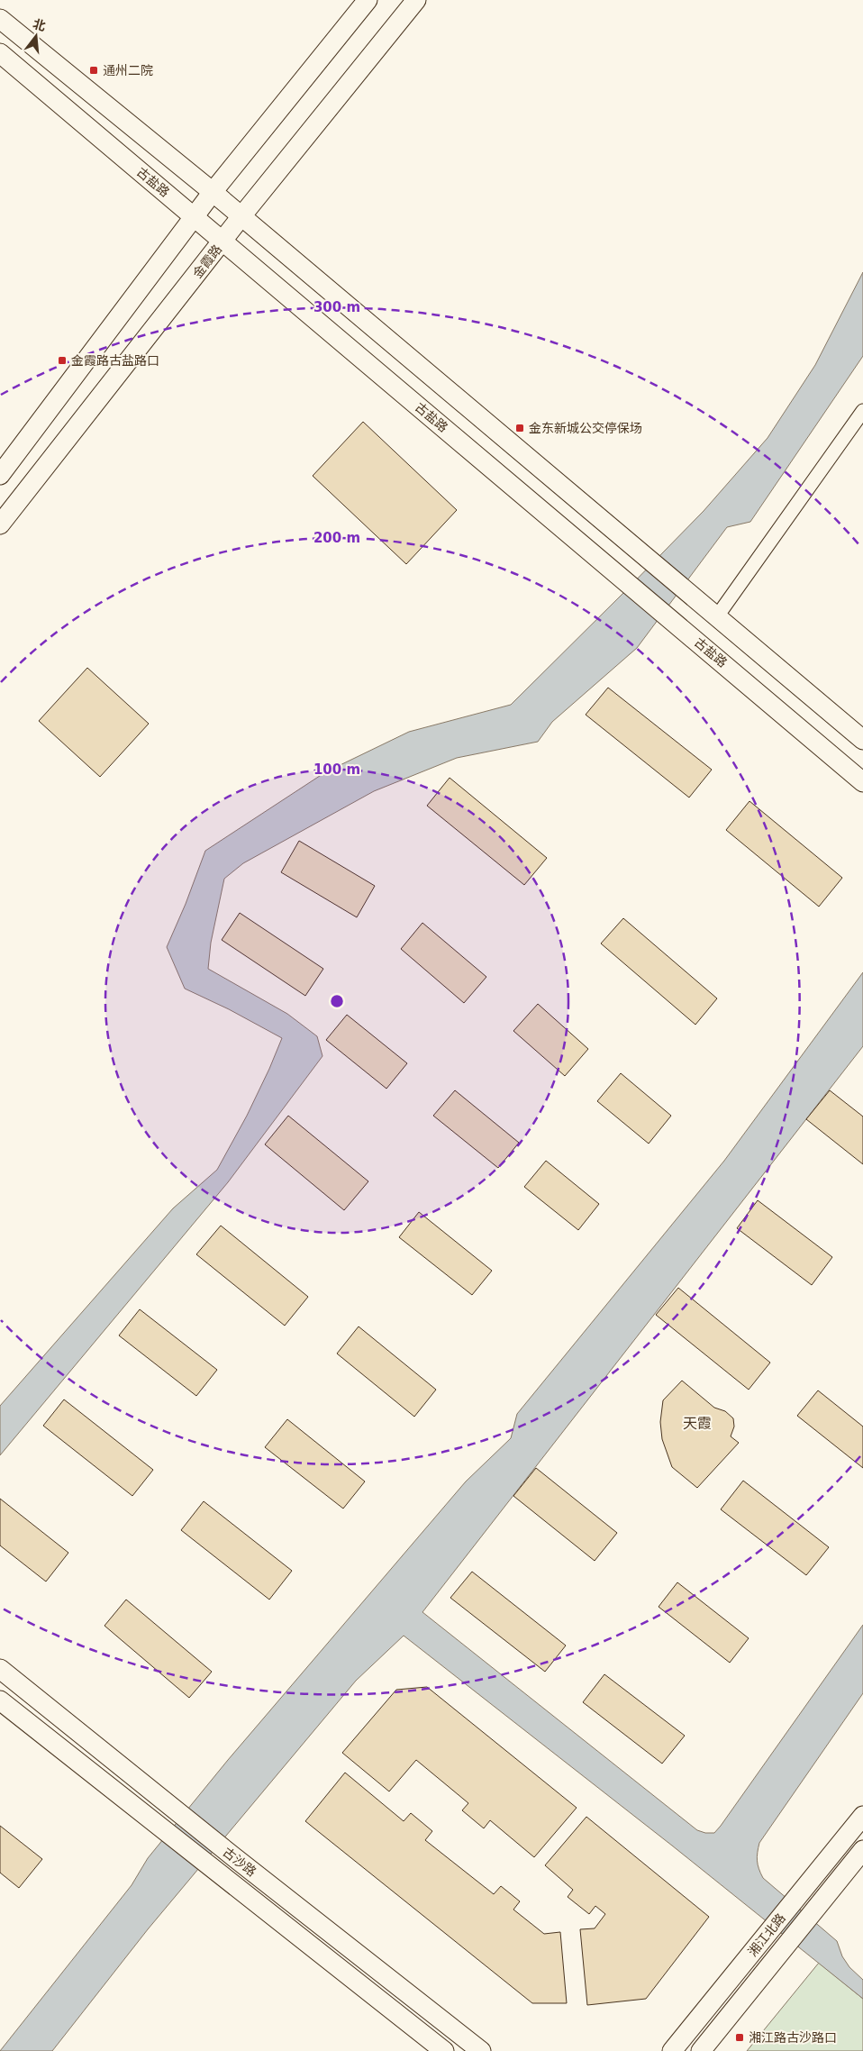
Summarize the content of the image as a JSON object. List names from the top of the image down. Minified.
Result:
{"streets":{"street":["古盐路","金霞路","古沙路","湘江北路"]},"crossings":[["古盐路","金霞路"]],"districts":["天霞"],"places":{"transit":["通州二院","金霞路古盐路口","金东新城公交停保场","湘江路古沙路口"]},"north":"top","rings":["300 m","200 m","100 m"]}
